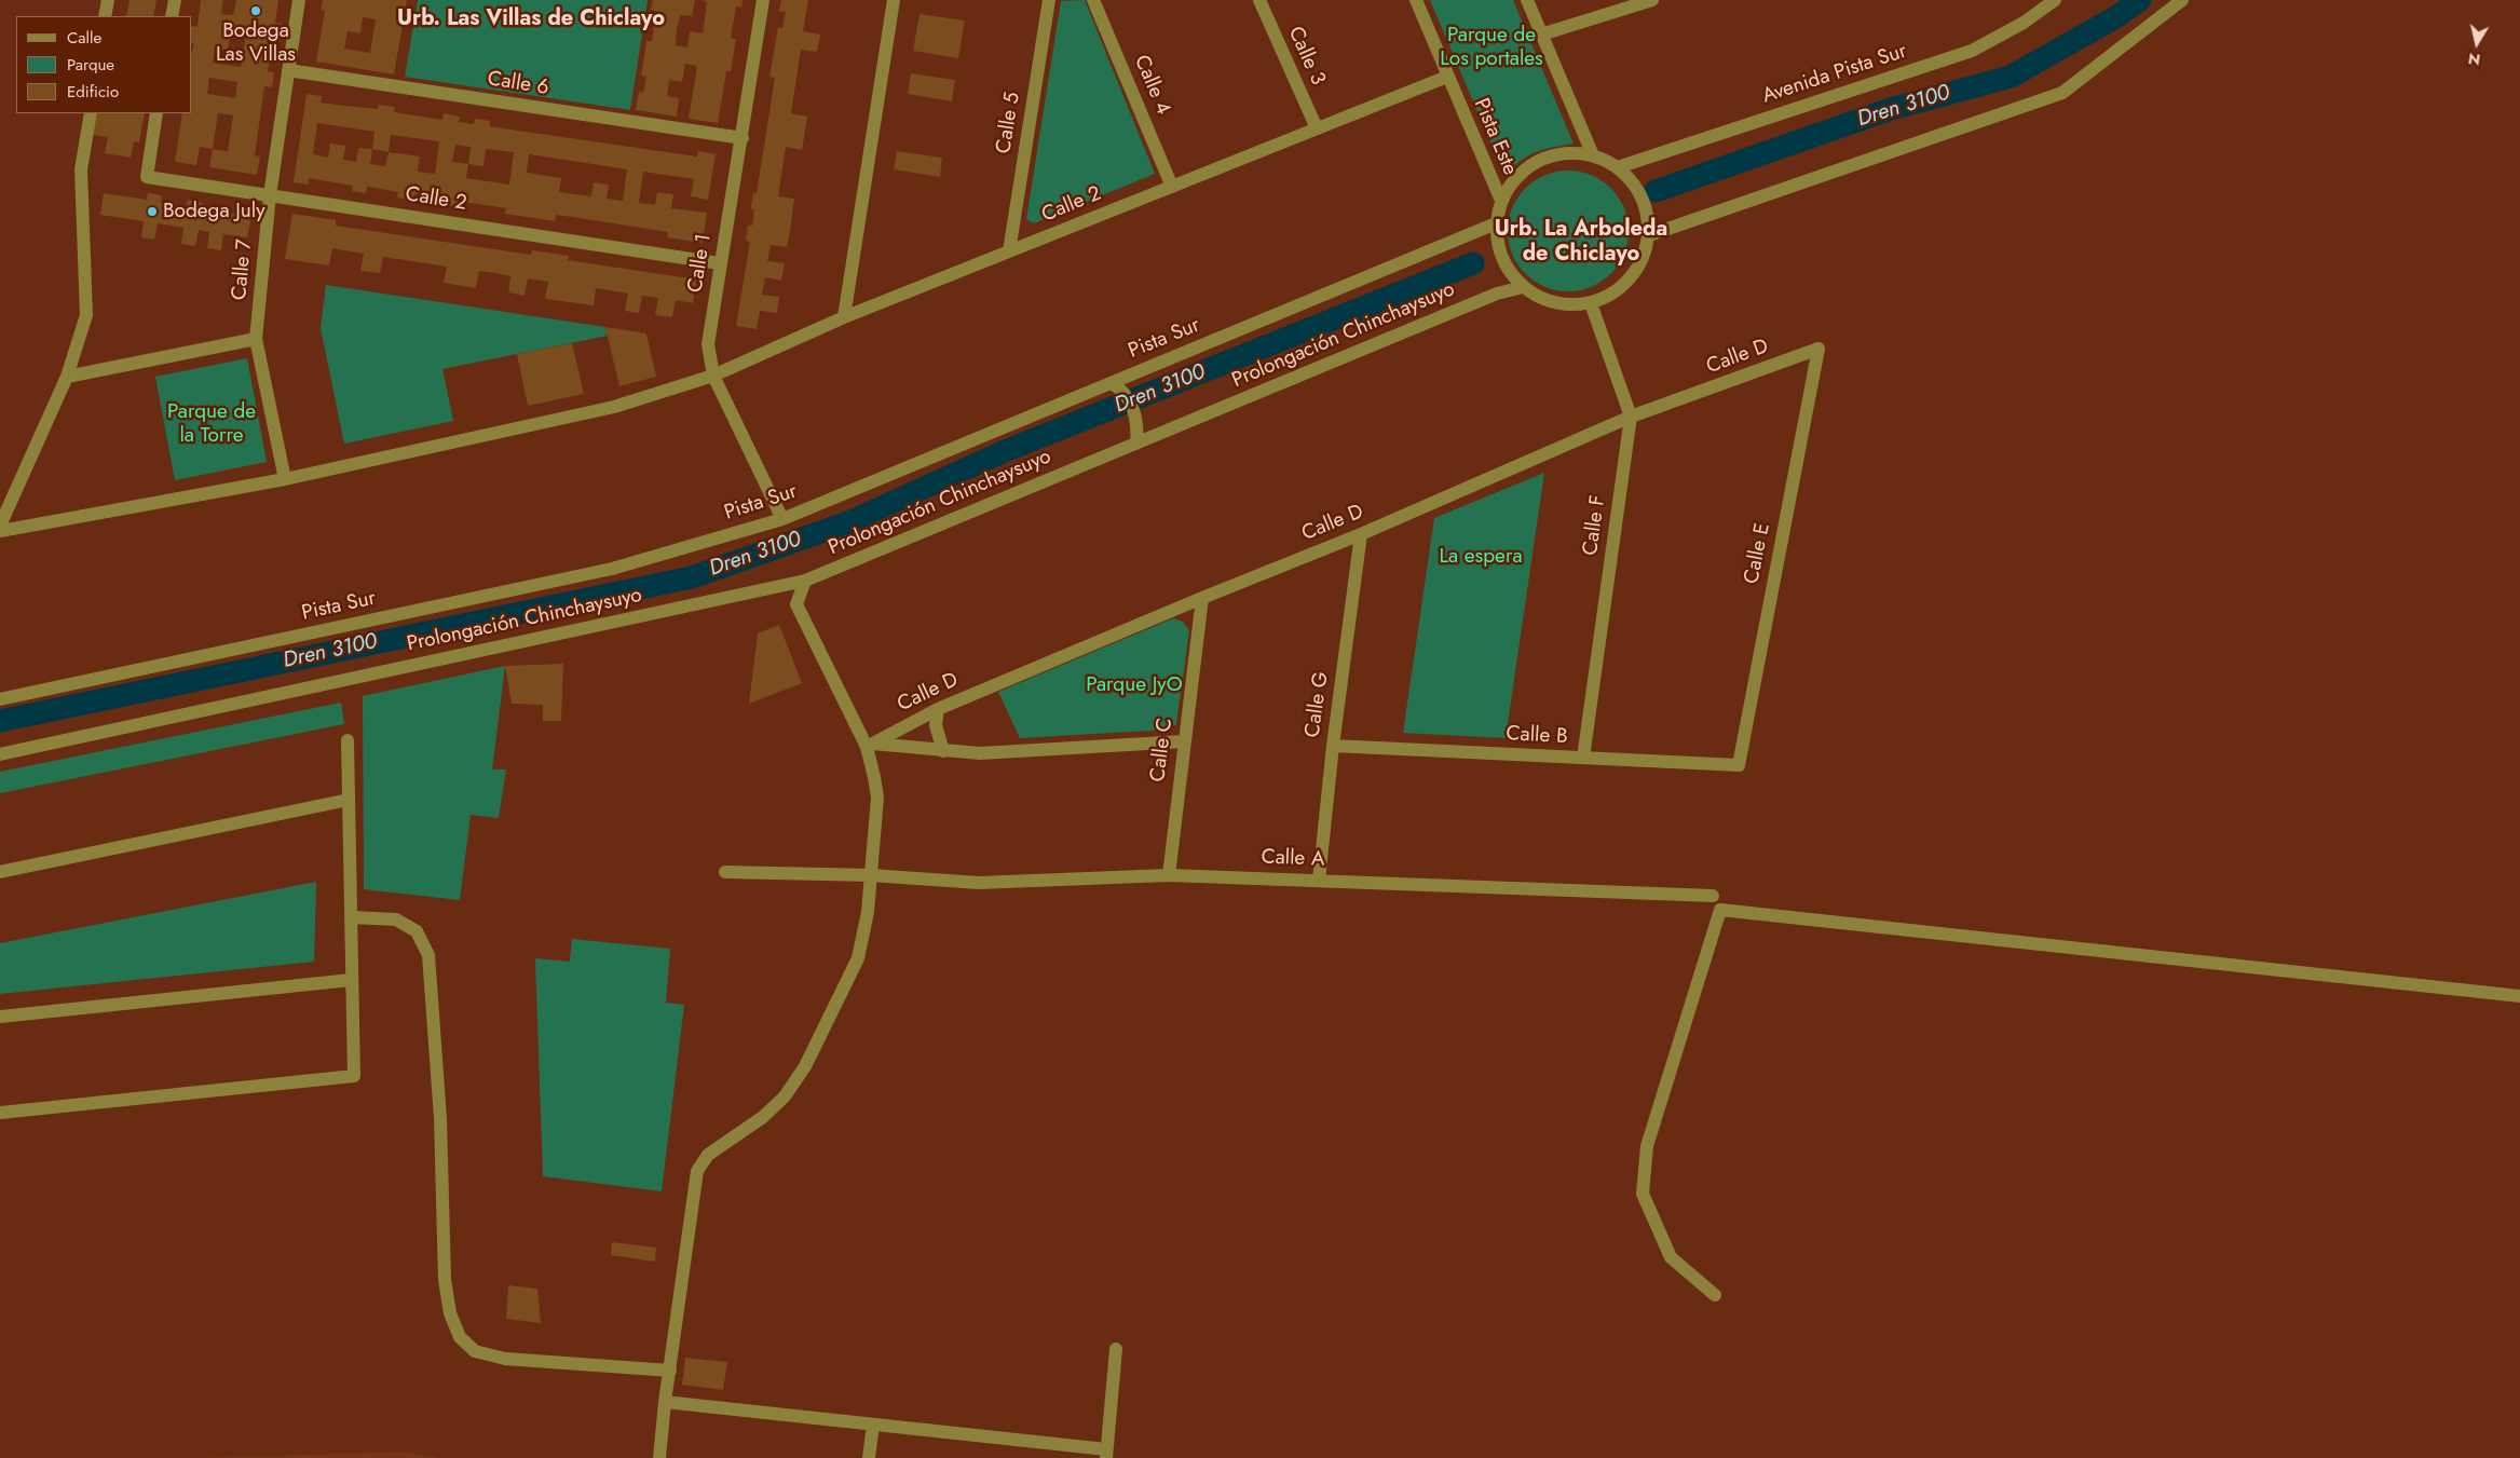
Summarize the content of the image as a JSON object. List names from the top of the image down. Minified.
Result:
{"streets":{"street":["Calle 3","Avenida Pista Sur","Calle 6","Calle 4","Calle 5","Pista Este","Calle 2","Calle 1","Calle 7","Prolongación Chinchaysuyo","Pista Sur","Calle D","Calle F","Calle E","Calle G","Calle B","Calle C","Calle A"]},"crossings":[["Calle 3","Calle 2"],["Avenida Pista Sur","Pista Este"],["Avenida Pista Sur","Prolongación Chinchaysuyo"],["Avenida Pista Sur","Pista Sur"],["Avenida Pista Sur","Calle F"],["Calle 6","Calle 1"],["Calle 6","Calle 7"],["Calle 4","Calle 2"],["Calle 5","Calle 2"],["Pista Este","Calle 2"],["Pista Este","Prolongación Chinchaysuyo"],["Pista Este","Pista Sur"],["Pista Este","Calle F"],["Calle 2","Calle 1"],["Calle 2","Calle 7"],["Calle 1","Pista Sur"],["Prolongación Chinchaysuyo","Pista Sur"],["Prolongación Chinchaysuyo","Calle F"],["Pista Sur","Calle F"],["Calle D","Calle F"],["Calle D","Calle E"],["Calle D","Calle G"],["Calle D","Calle C"],["Calle F","Calle B"],["Calle E","Calle B"],["Calle G","Calle B"],["Calle G","Calle A"],["Calle C","Calle A"]],"districts":["Urb. Las Villas de Chiclayo","Urb. La Arboleda de Chiclayo"],"water":["Dren 3100"],"parks":["Parque de Los portales","Parque de la Torre","La espera","Parque JyO"],"places":["Bodega Las Villas","Bodega July"],"legend":["Calle","Parque","Edificio"],"north":"bottom"}
